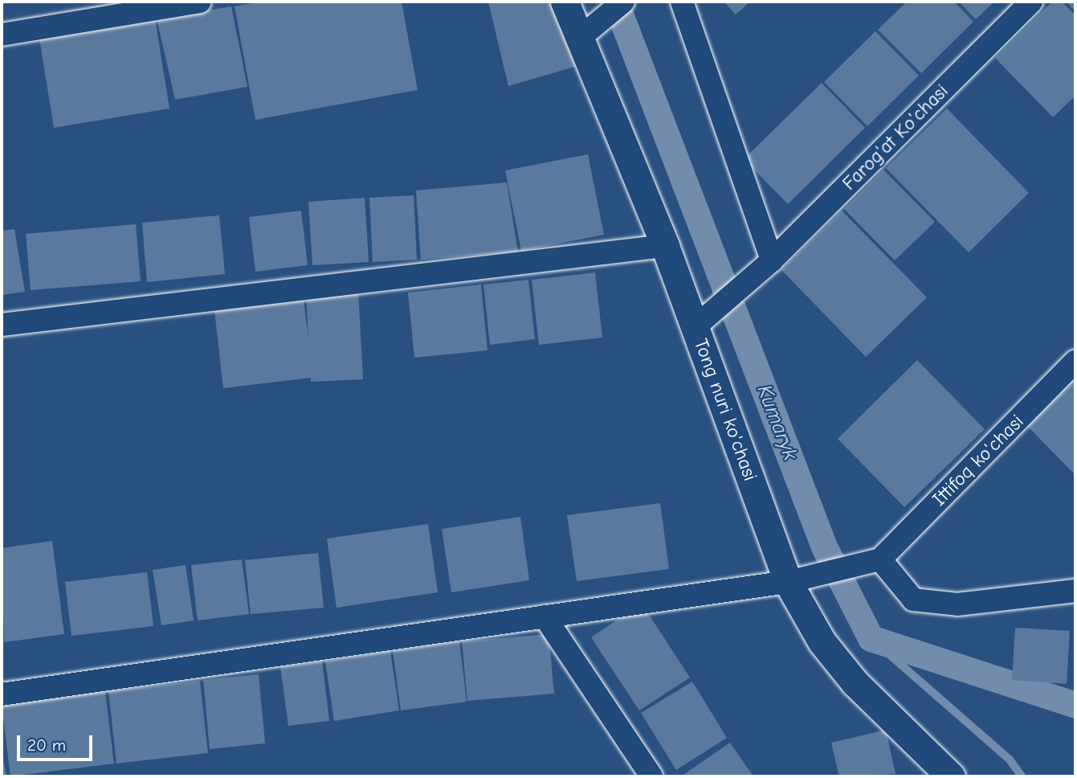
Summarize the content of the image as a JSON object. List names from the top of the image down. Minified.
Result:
{"streets":{"street":["Farog'at Ko'chasi","Tong nuri ko'chasi","Ittifoq ko'chasi"]},"crossings":[["Farog'at Ko'chasi","Tong nuri ko'chasi"]],"water":["Kumaryk"],"scale_bar":"20 m"}
